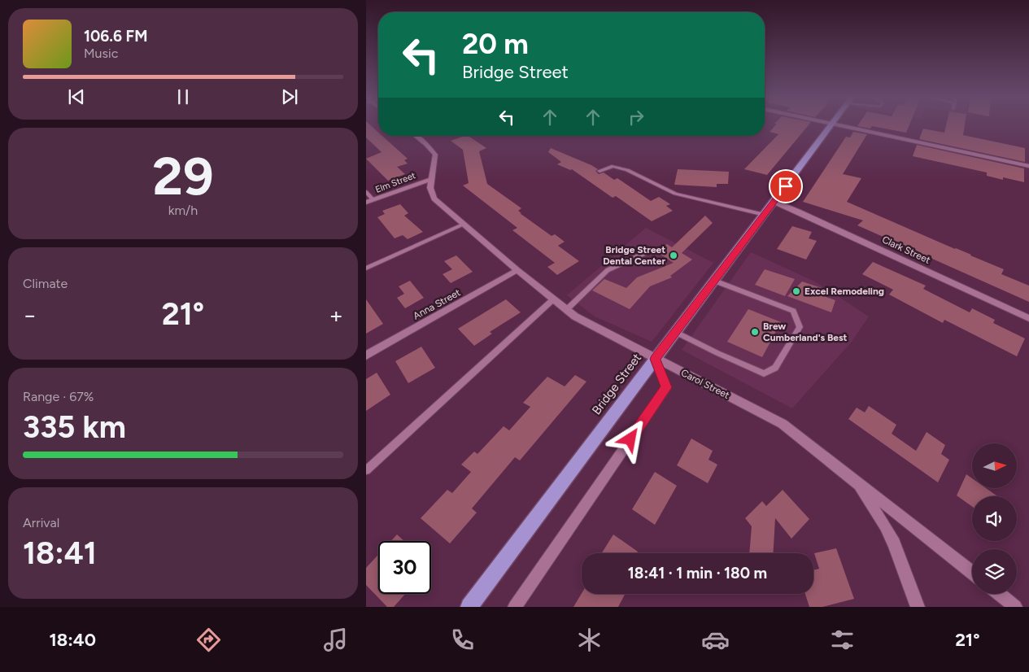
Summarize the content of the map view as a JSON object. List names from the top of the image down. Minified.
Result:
{"streets":{"main road":["Bridge Street"],"street":["Elm Street","Clark Street","Anna Street","Carol Street"]},"crossings":[["Elm Street","Carol Street"],["Anna Street","Carol Street"],["Bridge Street","Carol Street"]],"places":["Bridge Street Dental Center","Excel Remodeling","Brew Cumberland's Best"],"north":"right","page":{"turn":["20 m","Bridge Street"],"song":["106.6 FM","Music"],"tile":[["29","km/h"],"Climate",["Range · 67%","335 km"],["Arrival","18:41"]],"heat":["−","21°","+"],"limit":"30","trip":"18:41 · 1 min · 180 m","tabs":["18:40","21°"]}}
